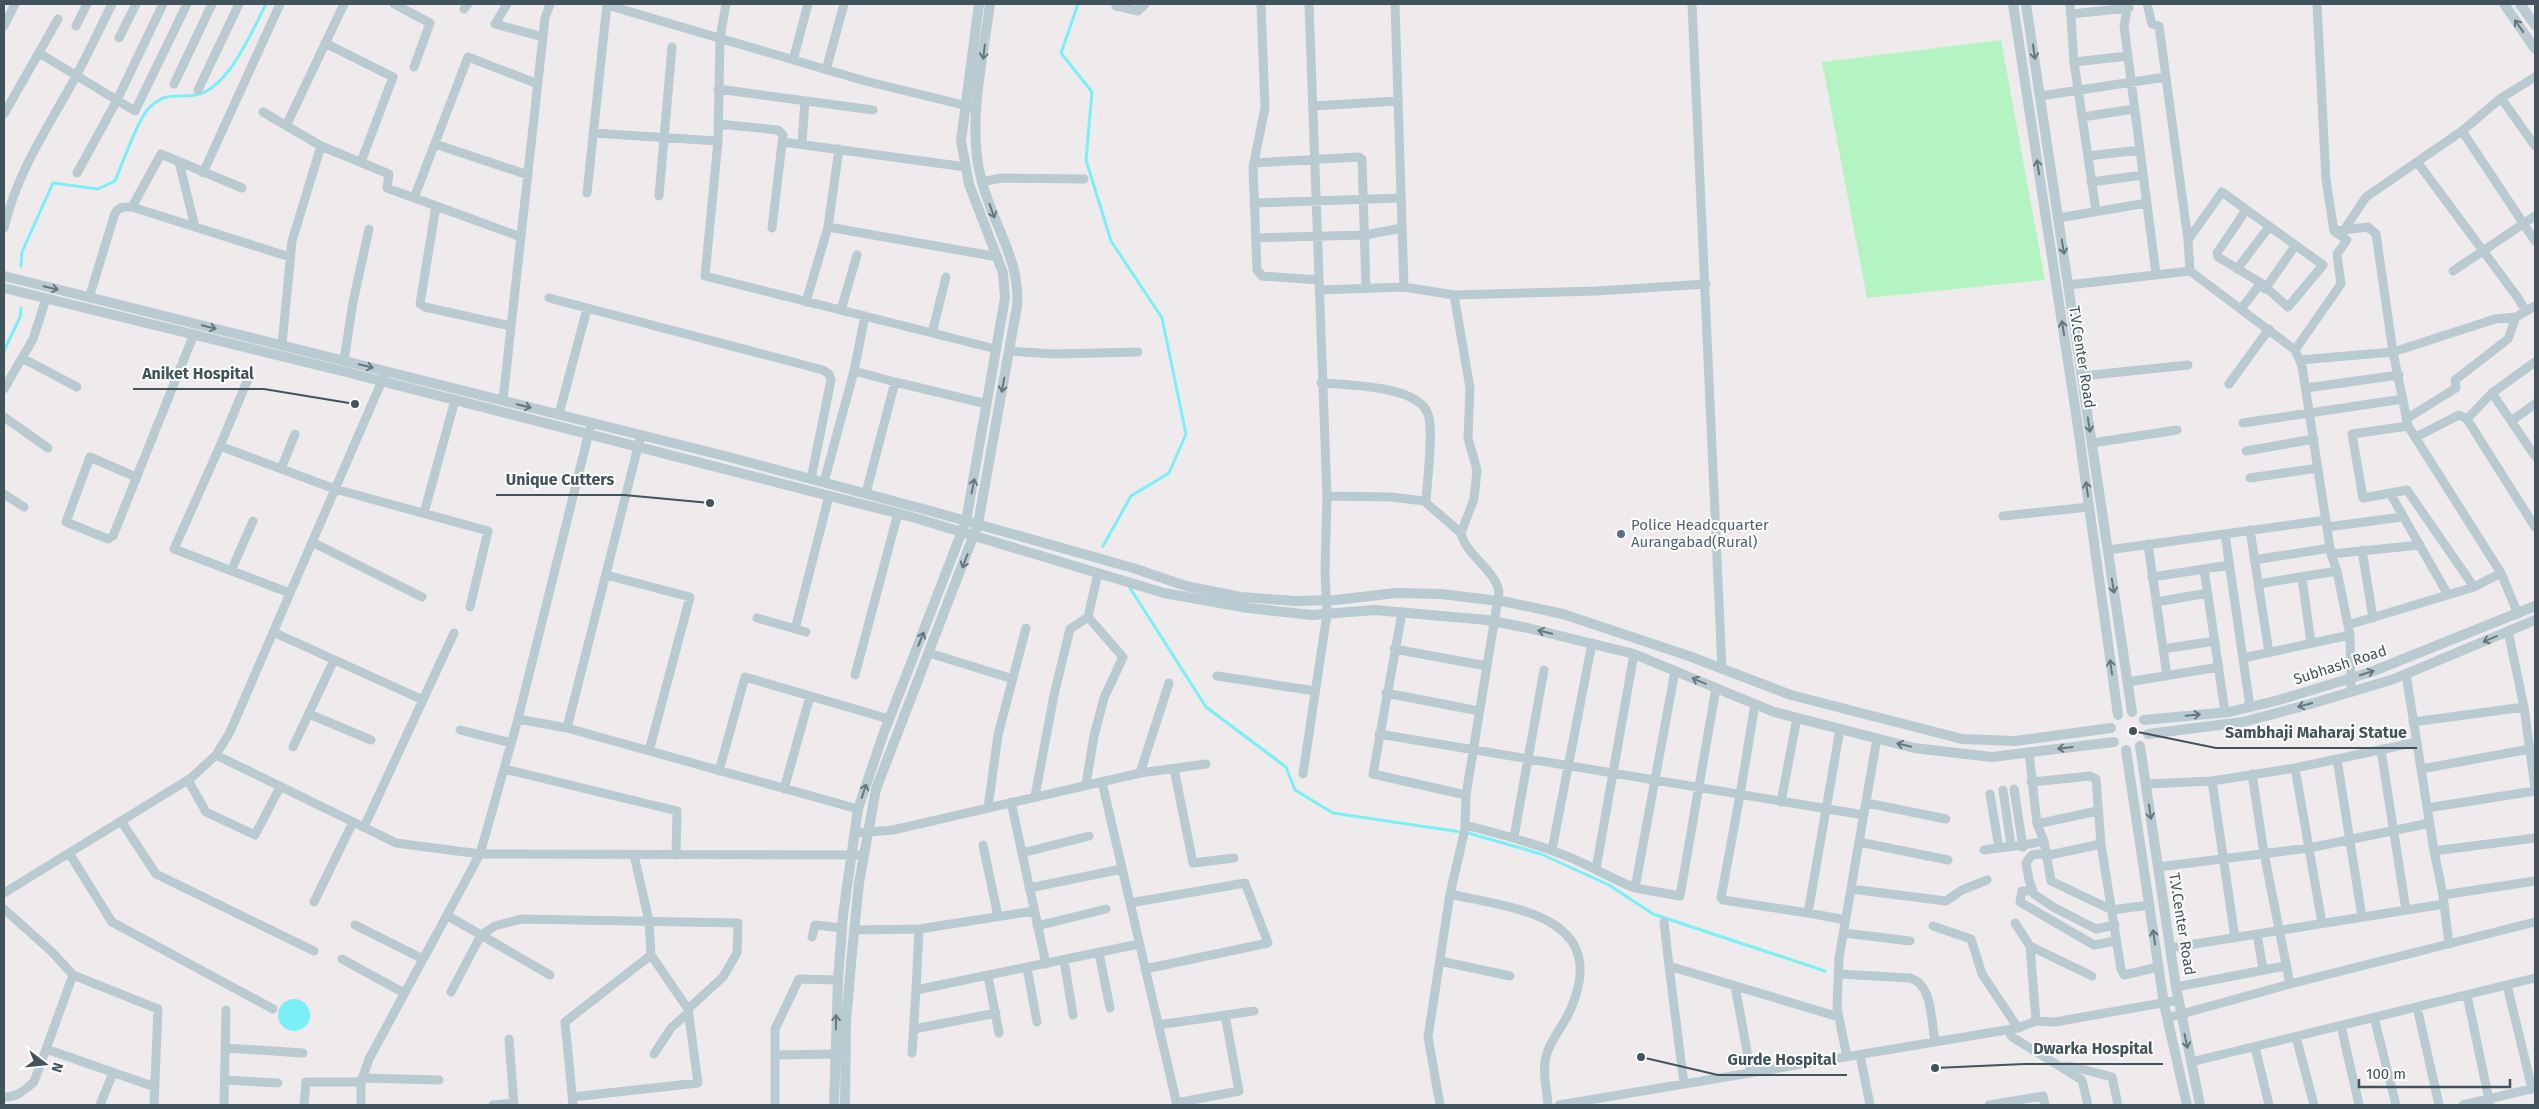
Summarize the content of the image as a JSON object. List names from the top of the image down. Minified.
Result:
{"streets":{"street":["T.V.Center Road","Subhash Road"]},"crossings":[["T.V.Center Road","Subhash Road"]],"places":["Aniket Hospital","Unique Cutters","Police Headcquarter Aurangabad(Rural)","Sambhaji Maharaj Statue","Gurde Hospital","Dwarka Hospital"],"scale_bar":"100 m","north":"right"}
